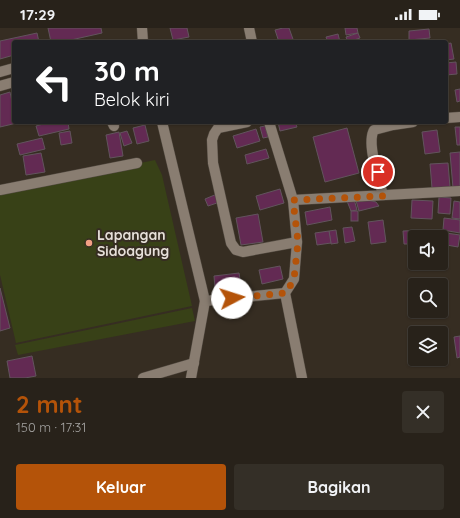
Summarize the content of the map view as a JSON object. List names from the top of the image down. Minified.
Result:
{"places":["Lapangan Sidoagung"],"page":{"status":"17:29","turn":["30 m","Belok kiri"],"heading":["2 mnt","150 m · 17:31"],"buttons":["Keluar","Bagikan"]}}
